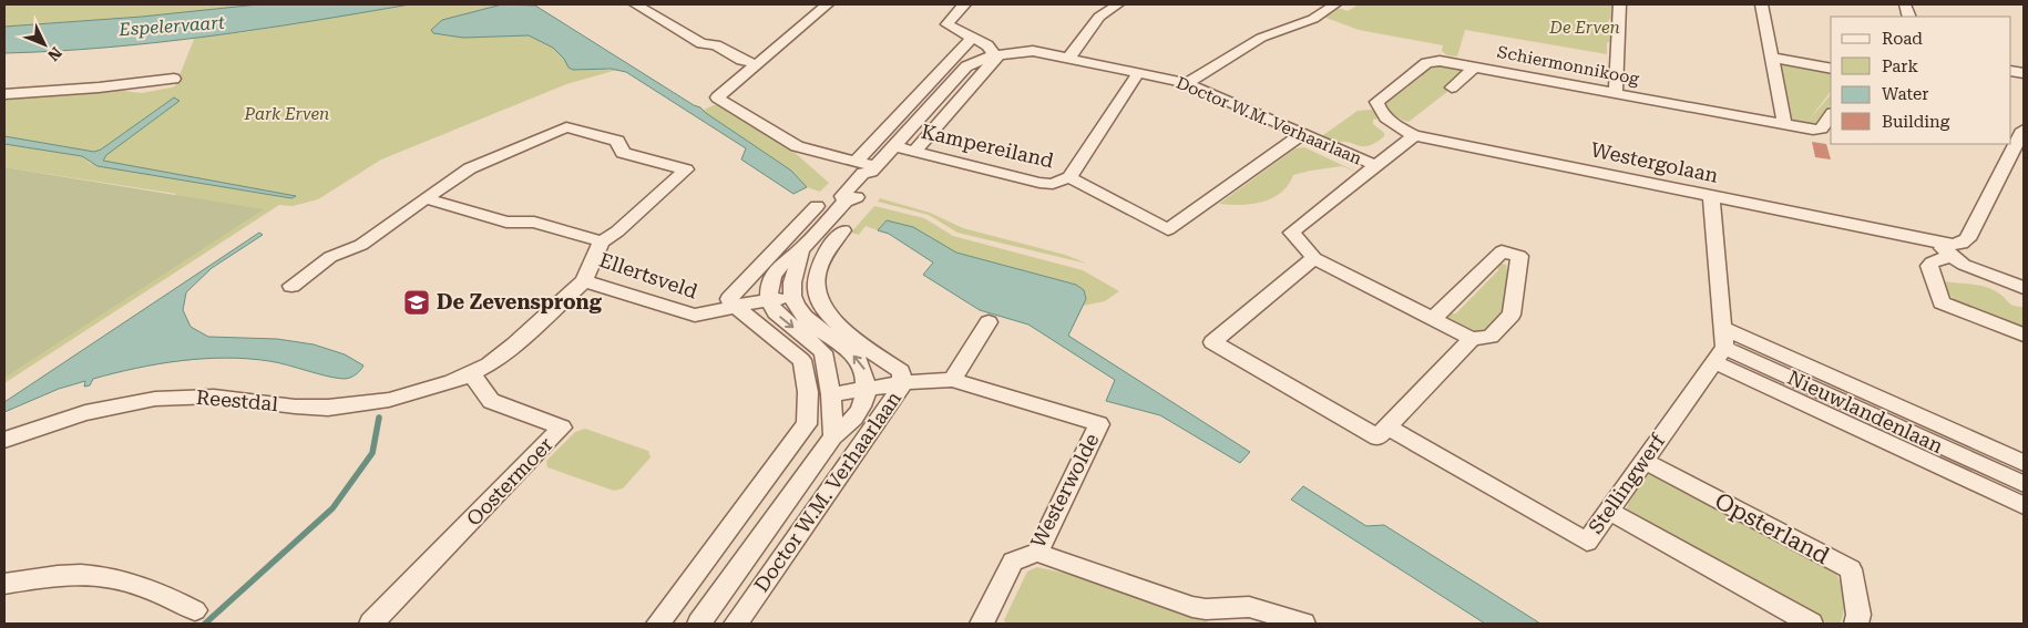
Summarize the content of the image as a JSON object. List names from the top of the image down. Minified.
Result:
{"streets":{"street":["Schiermonnikoog","Doctor W.M. Verhaarlaan","Kampereiland","Westergolaan","Ellertsveld","Reestdal","Nieuwlandenlaan","Oostermoer","Stellingwerf","Westerwolde","Opsterland"]},"crossings":[["Schiermonnikoog","Westergolaan"],["Doctor W.M. Verhaarlaan","Kampereiland"],["Doctor W.M. Verhaarlaan","Westerwolde"],["Reestdal","Oostermoer"],["Nieuwlandenlaan","Stellingwerf"],["Stellingwerf","Opsterland"]],"water":["Espelervaart"],"parks":["De Erven","Park Erven"],"places":{"school or university":["De Zevensprong"]},"legend":["Road","Park","Water","Building"],"north":"bottom right"}
